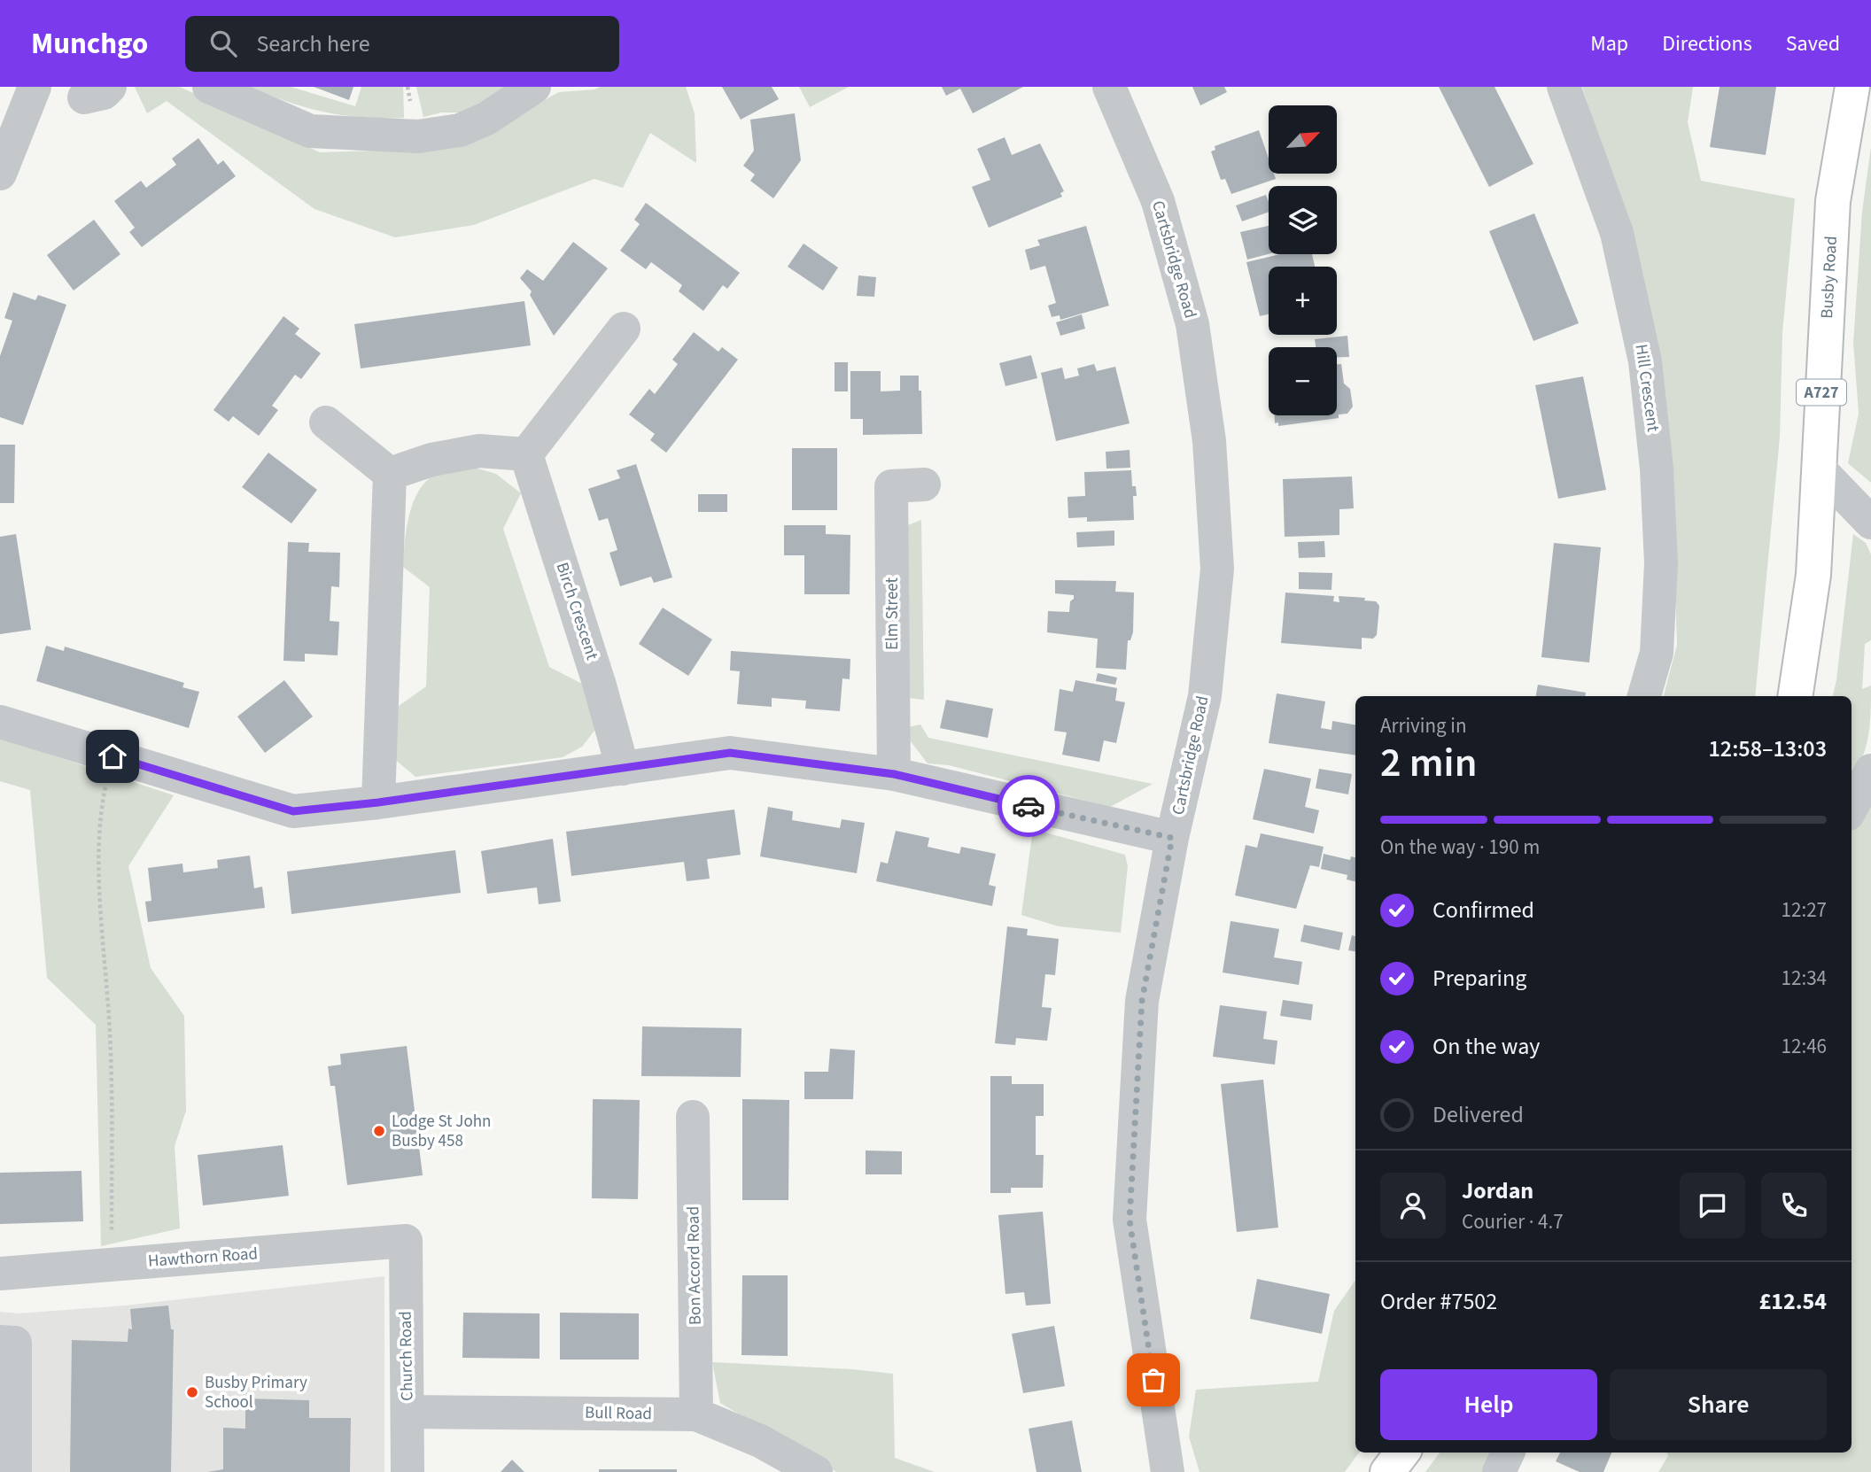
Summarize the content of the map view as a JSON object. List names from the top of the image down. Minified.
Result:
{"streets":{"main road":["Busby Road","A727"],"street":["Cartsbridge Road","Hill Crescent","Birch Crescent","Elm Street","Hawthorn Road","Bon Accord Road","Church Road","Bull Road"]},"crossings":[["Hawthorn Road","Church Road"],["Bon Accord Road","Bull Road"],["Church Road","Bull Road"]],"places":["Lodge St John Busby 458","Busby Primary School"],"north":"top right","page":{"header":"Munchgo","search":"Search here","nav":["Map","Directions","Saved"],"map_buttons":["+","−"],"heading":["2 min","Arriving in","12:58–13:03"],"panel":["Jordan","Courier · 4.7","Order #7502","£12.54"],"bar":"On the way · 190 m","list":[["Confirmed","12:27"],["Preparing","12:34"],["On the way","12:46"],"Delivered"],"buttons":["Help","Share"]}}
